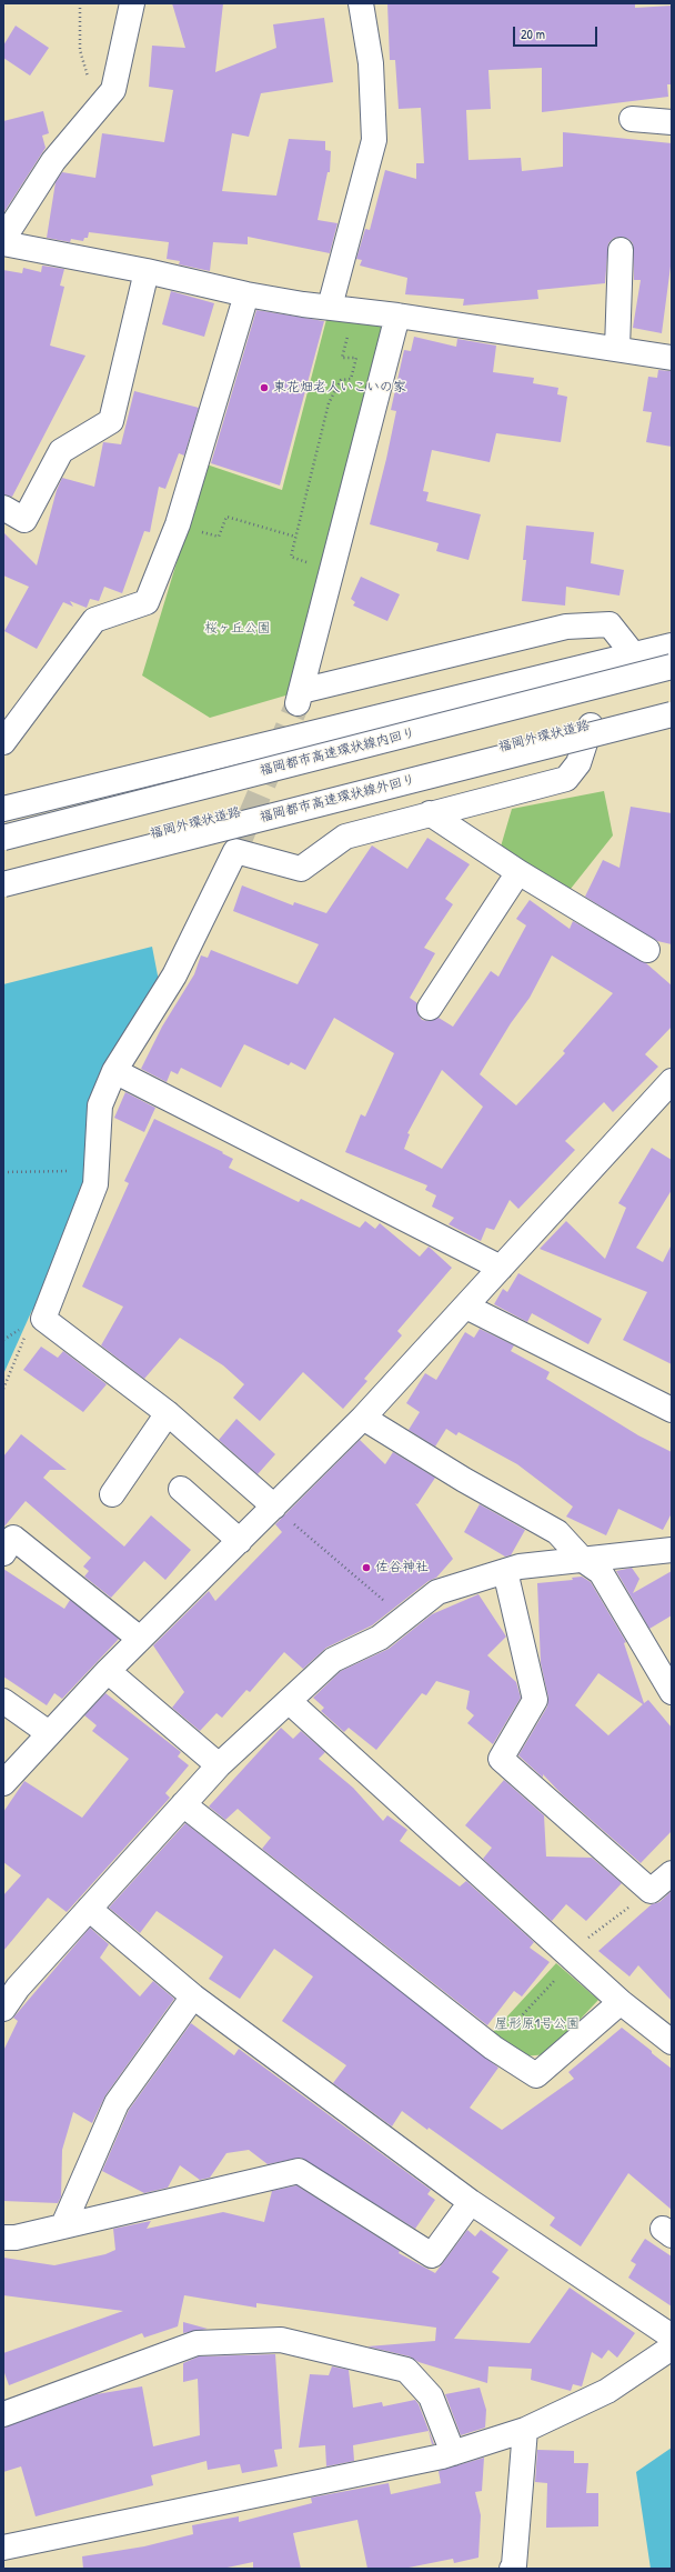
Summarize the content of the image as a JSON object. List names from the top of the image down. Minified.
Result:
{"streets":{"main road":["福岡外環状道路","福岡都市高速環状線内回り","福岡都市高速環状線外回り"]},"parks":["桜ヶ丘公園","屋形原1号公園"],"places":["東花畑老人いこいの家","佐谷神社"],"scale_bar":"20 m"}
